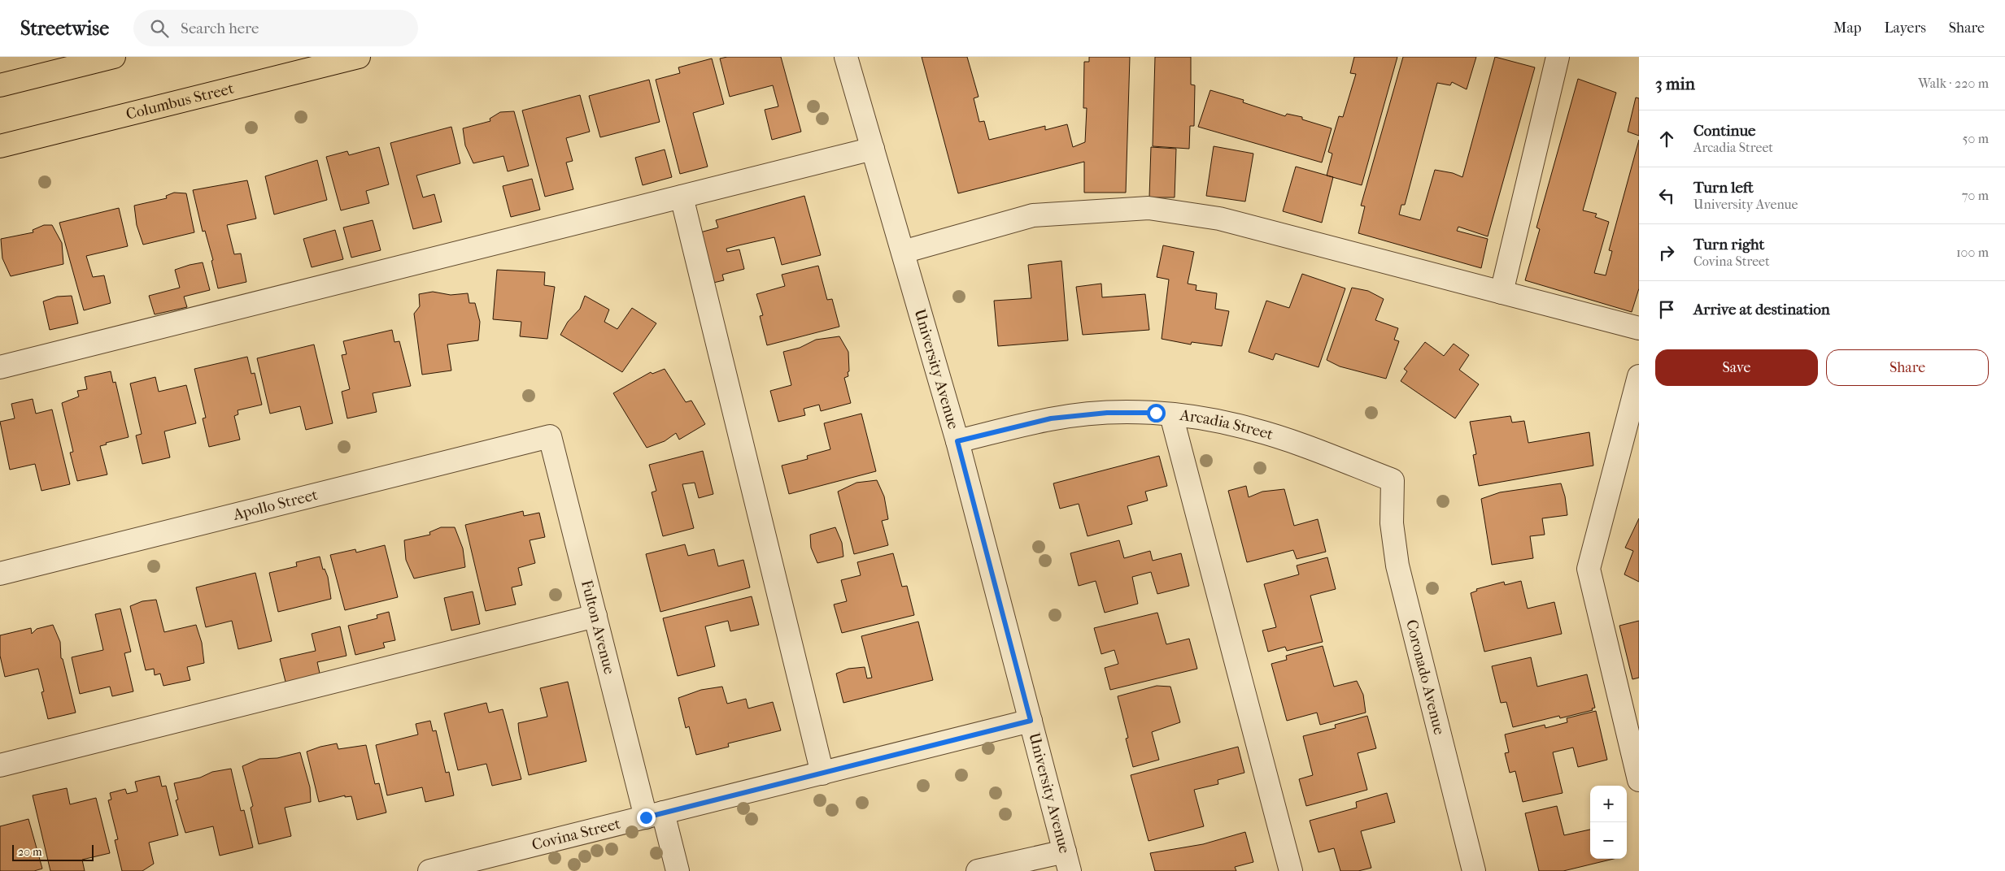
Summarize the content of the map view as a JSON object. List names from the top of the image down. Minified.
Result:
{"streets":{"main road":["Columbus Street"],"street":["University Avenue","Arcadia Street","Apollo Street","Fulton Avenue","Coronado Avenue","Covina Street"]},"crossings":[["University Avenue","Arcadia Street"],["University Avenue","Covina Street"],["Arcadia Street","Coronado Avenue"],["Apollo Street","Fulton Avenue"],["Fulton Avenue","Covina Street"]],"scale_bar":"20 m","page":{"header":"Streetwise","search":"Search here","nav":["Map","Layers","Share"],"heading":["3 min","Walk · 220 m"],"list":[["Continue","Arcadia Street","50 m"],["Turn left","University Avenue","70 m"],["Turn right","Covina Street","100 m"],"Arrive at destination"],"buttons":["Save","Share"],"map_buttons":["+","−"],"scale":"20 m"}}
